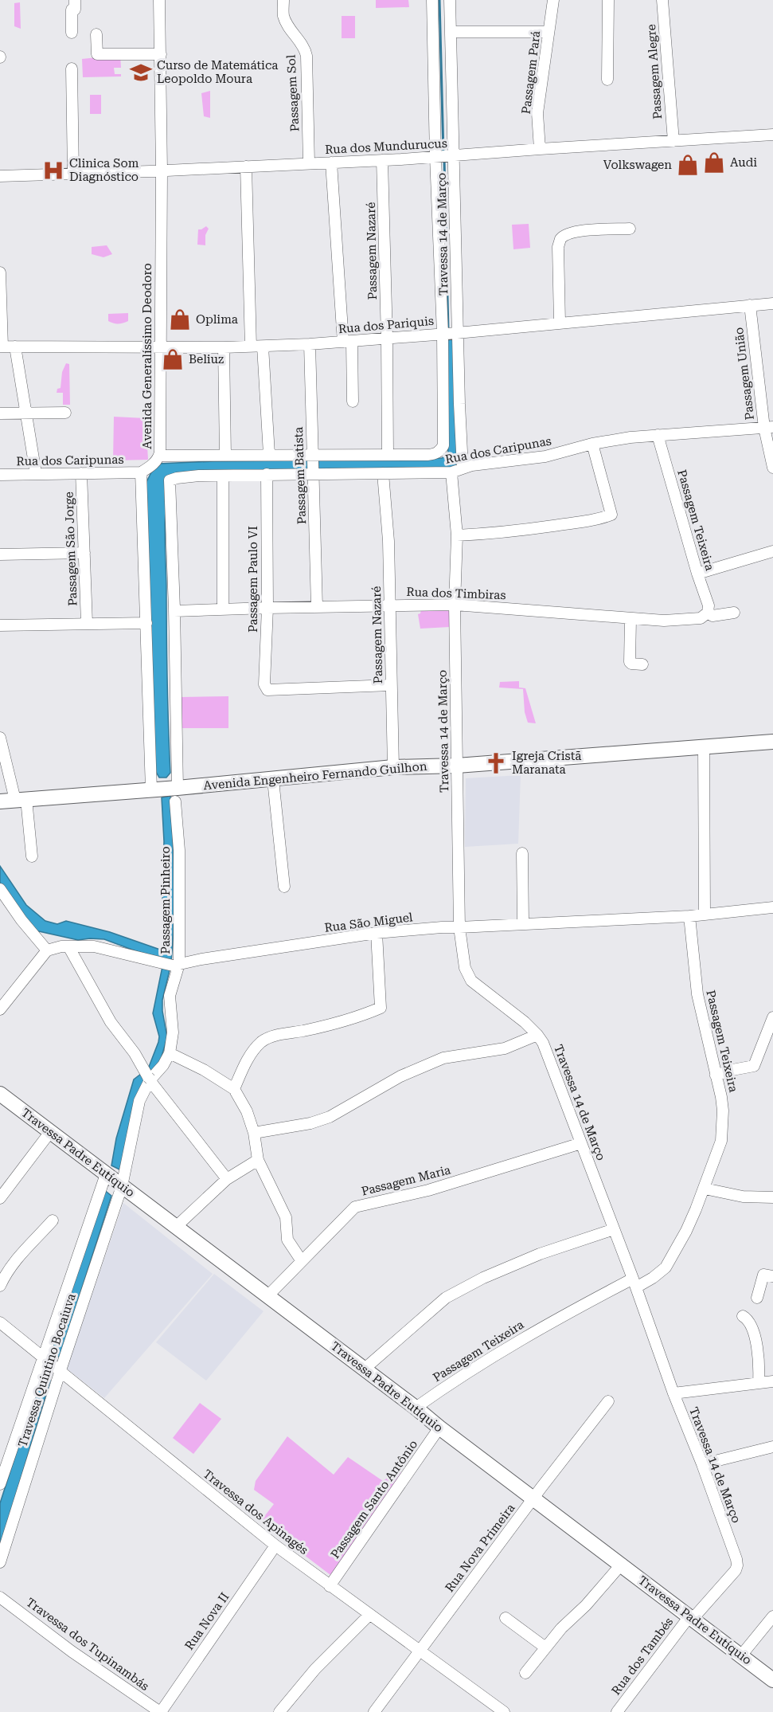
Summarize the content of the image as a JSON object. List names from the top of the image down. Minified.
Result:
{"streets":{"main road":["Avenida Engenheiro Fernando Guilhon","Travessa Padre Eutíquio"],"street":["Passagem Alegre","Passagem Pará","Passagem Sol","Rua dos Mundurucus","Travessa 14 de Março","Passagem Nazaré","Rua dos Pariquis","Avenida Generalíssimo Deodoro","Passagem União","Rua dos Caripunas","Passagem Batista","Passagem Teixeira","Passagem São Jorge","Passagem Paulo VI","Rua dos Timbiras","Passagem Pinheiro","Rua São Miguel","Passagem Maria","Travessa Quintino Bocaiuva","Passagem Santo Antônio","Travessa dos Apinagés","Rua Nova Primeira","Rua Nova II","Travessa dos Tupinambás","Rua dos Tambés"]},"crossings":[["Passagem Alegre","Rua dos Mundurucus"],["Passagem Pará","Rua dos Mundurucus"],["Passagem Sol","Rua dos Mundurucus"],["Rua dos Mundurucus","Travessa 14 de Março"],["Rua dos Mundurucus","Passagem Nazaré"],["Rua dos Mundurucus","Avenida Generalíssimo Deodoro"],["Travessa 14 de Março","Rua dos Pariquis"],["Travessa 14 de Março","Rua dos Caripunas"],["Travessa 14 de Março","Passagem Teixeira"],["Travessa 14 de Março","Rua dos Timbiras"],["Travessa 14 de Março","Avenida Engenheiro Fernando Guilhon"],["Travessa 14 de Março","Rua São Miguel"],["Travessa 14 de Março","Travessa Padre Eutíquio"],["Travessa 14 de Março","Passagem Maria"],["Travessa 14 de Março","Rua dos Tambés"],["Passagem Nazaré","Rua dos Pariquis"],["Passagem Nazaré","Rua dos Caripunas"],["Passagem Nazaré","Passagem Paulo VI"],["Passagem Nazaré","Rua dos Timbiras"],["Passagem Nazaré","Avenida Engenheiro Fernando Guilhon"],["Rua dos Pariquis","Avenida Generalíssimo Deodoro"],["Rua dos Pariquis","Passagem União"],["Rua dos Pariquis","Passagem Batista"],["Avenida Generalíssimo Deodoro","Rua dos Caripunas"],["Passagem União","Rua dos Caripunas"],["Rua dos Caripunas","Passagem Batista"],["Rua dos Caripunas","Passagem Teixeira"],["Rua dos Caripunas","Passagem São Jorge"],["Rua dos Caripunas","Passagem Paulo VI"],["Rua dos Caripunas","Rua dos Timbiras"],["Passagem Batista","Rua dos Timbiras"],["Passagem Teixeira","Rua dos Timbiras"],["Passagem Teixeira","Rua São Miguel"],["Passagem Teixeira","Travessa Padre Eutíquio"],["Passagem Paulo VI","Rua dos Timbiras"],["Avenida Engenheiro Fernando Guilhon","Passagem Pinheiro"],["Passagem Pinheiro","Rua São Miguel"],["Passagem Pinheiro","Travessa Padre Eutíquio"],["Passagem Pinheiro","Travessa Quintino Bocaiuva"],["Travessa Padre Eutíquio","Passagem Maria"],["Travessa Padre Eutíquio","Travessa Quintino Bocaiuva"],["Travessa Padre Eutíquio","Passagem Santo Antônio"],["Travessa Padre Eutíquio","Rua Nova Primeira"],["Travessa Padre Eutíquio","Rua dos Tambés"],["Travessa Quintino Bocaiuva","Travessa dos Apinagés"],["Passagem Santo Antônio","Travessa dos Apinagés"],["Travessa dos Apinagés","Rua Nova Primeira"],["Travessa dos Apinagés","Rua Nova II"],["Rua Nova II","Travessa dos Tupinambás"]],"places":{"school or university":["Curso de Matemática Leopoldo Moura"],"shop":["Audi","Volkswagen","Oplima","Beliuz"],"hospital":["Clinica Som Diagnóstico"],"church":["Igreja Cristã Maranata"]}}
